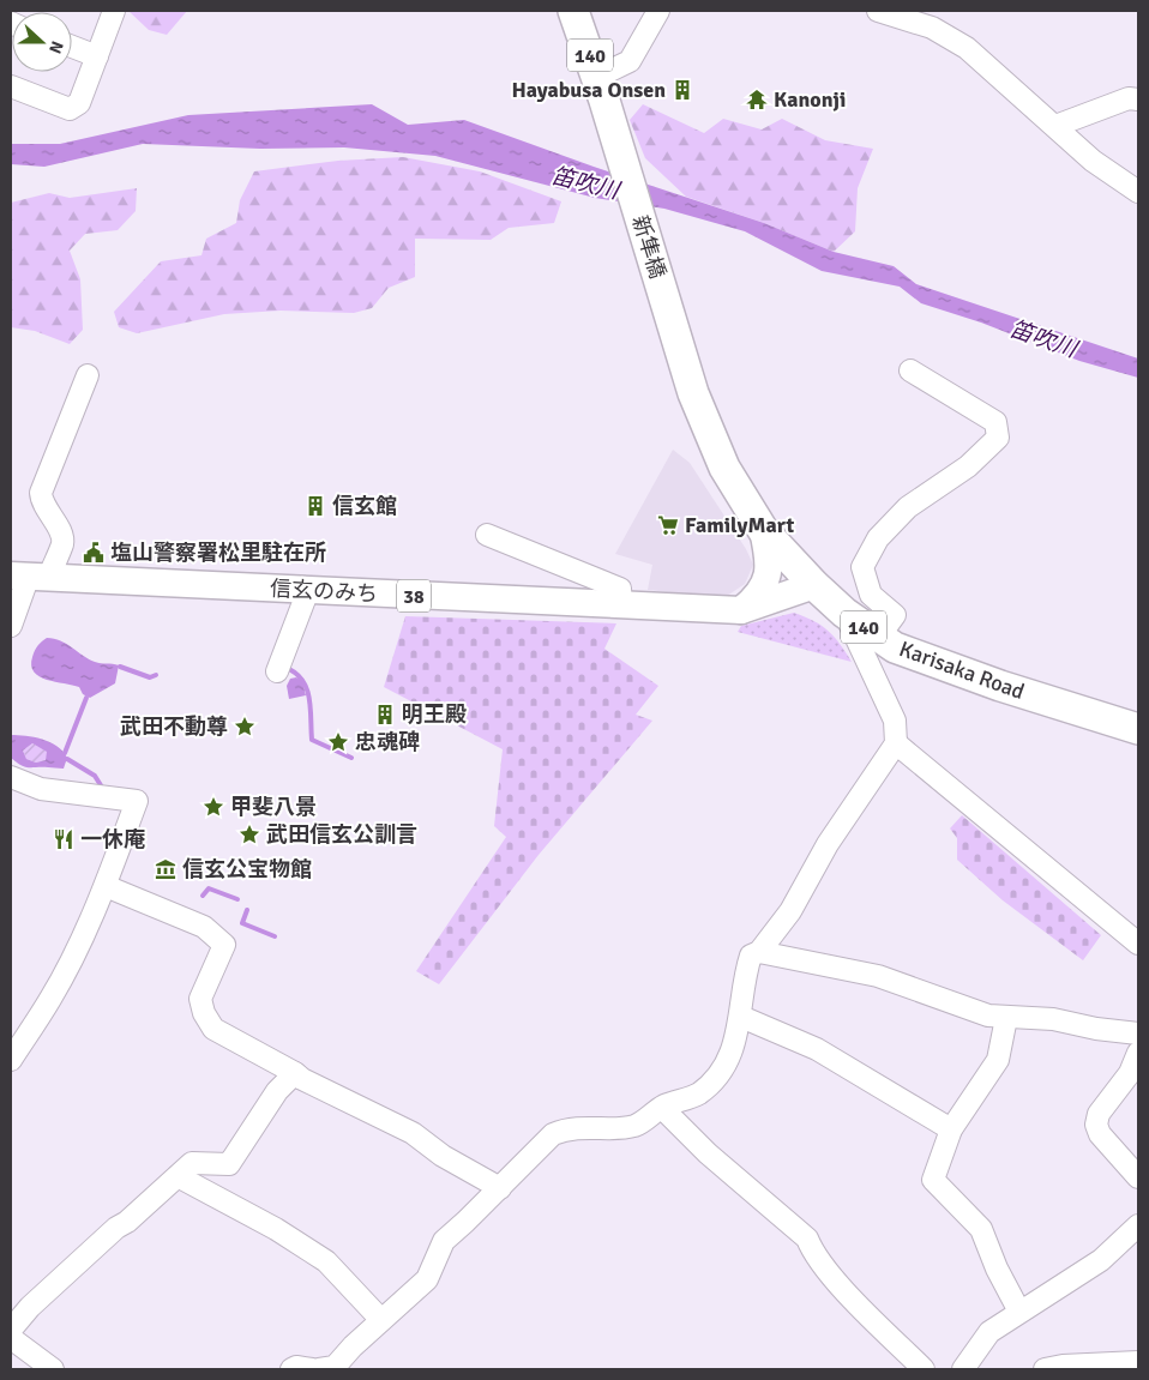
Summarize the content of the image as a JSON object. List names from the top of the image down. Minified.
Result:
{"streets":{"highway":["140","新隼橋","Karisaka Road"],"main road":["信玄のみち","38"]},"crossings":[["140","新隼橋"],["新隼橋","Karisaka Road"],["信玄のみち","Karisaka Road"]],"water":["笛吹川"],"places":{"building":["Hayabusa Onsen","信玄館","明王殿"],"temple":["Kanonji"],"supermarket":["FamilyMart"],"public building":["塩山警察署松里駐在所"],"place":["武田不動尊","忠魂碑","甲斐八景","武田信玄公訓言"],"restaurant":["一休庵"],"museum":["信玄公宝物館"]},"north":"right"}
